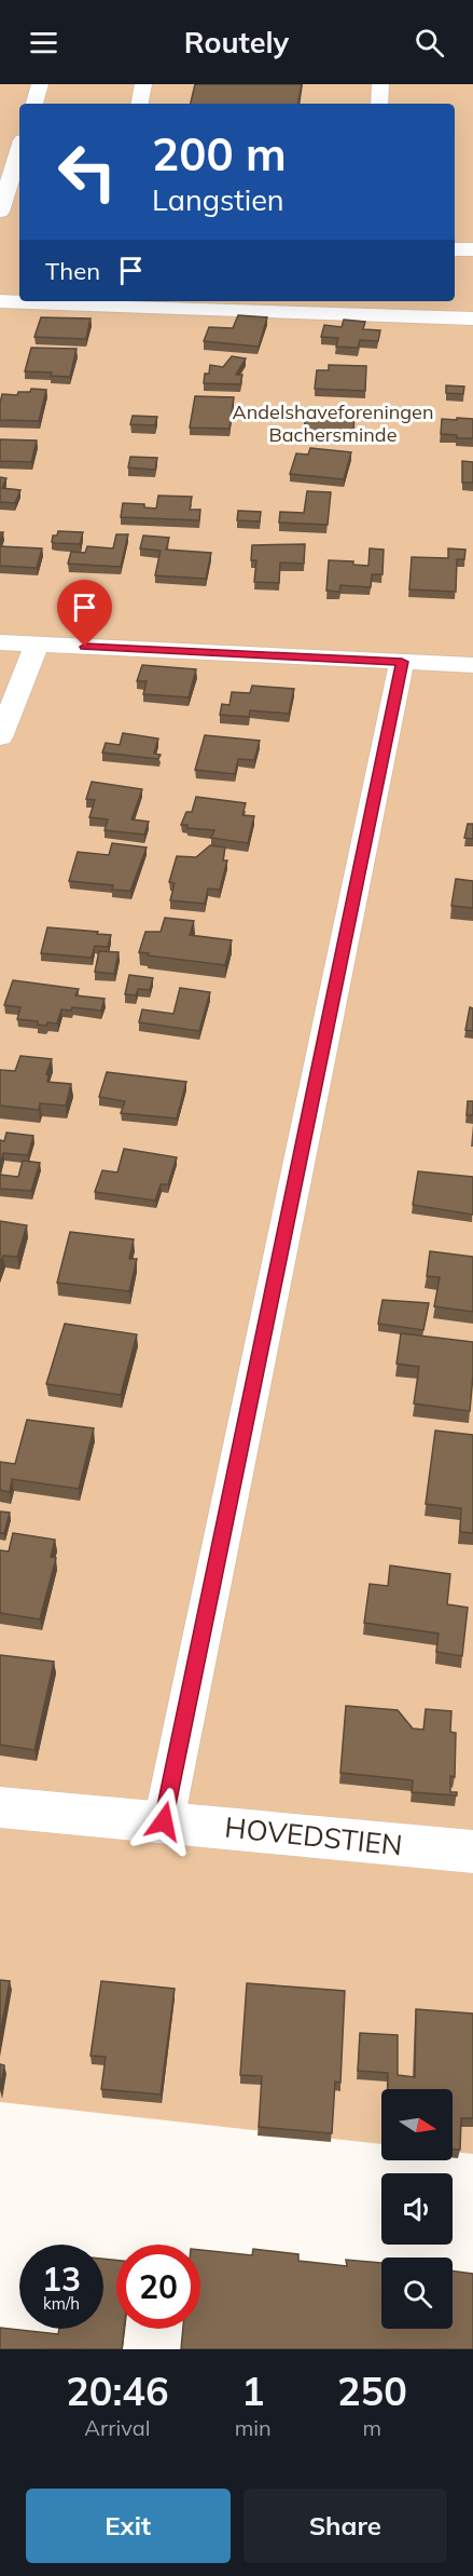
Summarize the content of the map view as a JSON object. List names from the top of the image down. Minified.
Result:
{"streets":{"street":["HOVEDSTIEN"]},"parks":["Andelshaveforeningen Bachersminde"],"north":"right","page":{"header":"Routely","turn":["200 m","Langstien"],"then":"Then","speed":"13 km/h","limit":"20","eta":["20:46","Arrival","1","min","250","m"],"buttons":["Exit","Share"]}}
